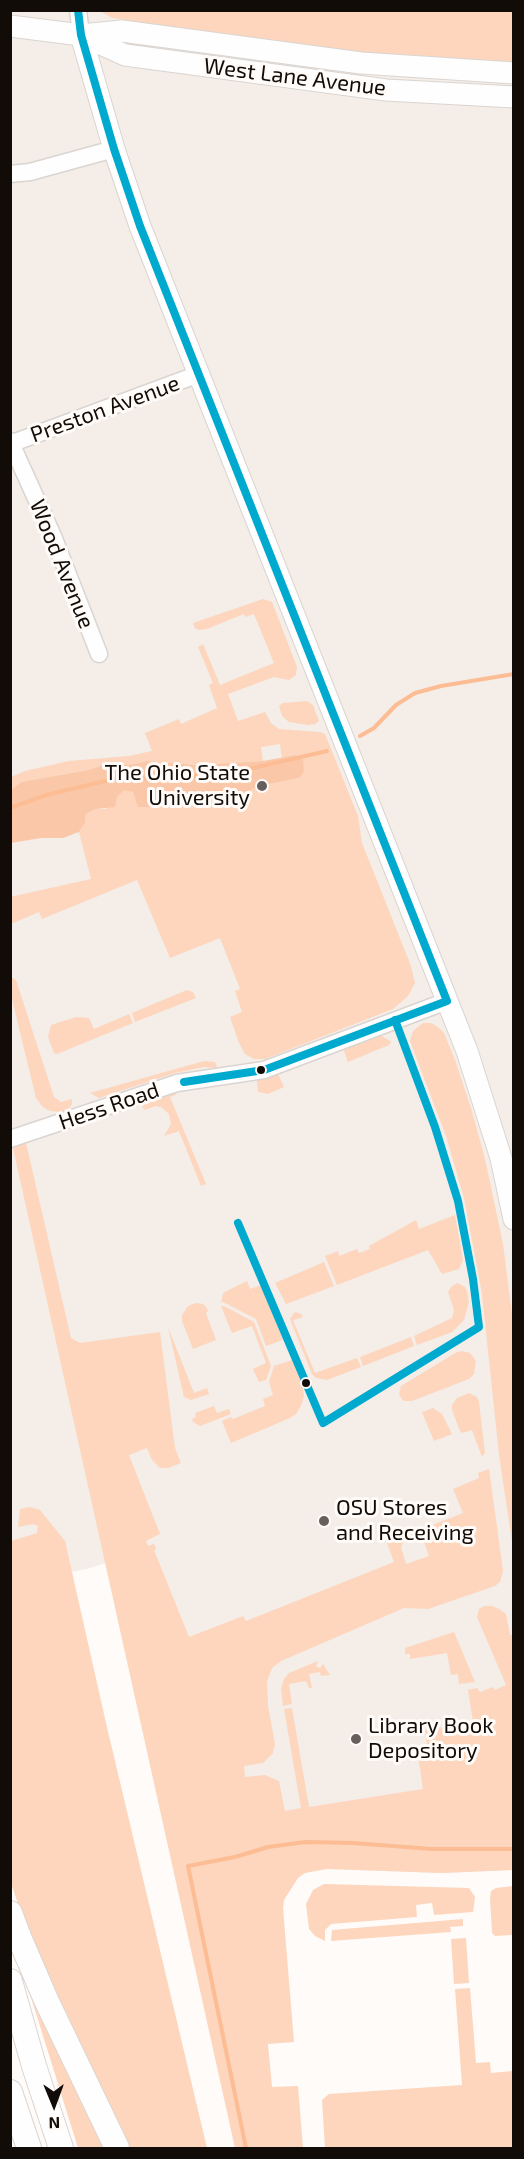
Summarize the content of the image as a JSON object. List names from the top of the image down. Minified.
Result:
{"streets":{"main road":["West Lane Avenue"],"street":["Preston Avenue","Wood Avenue","Hess Road"]},"crossings":[["Preston Avenue","Wood Avenue"]],"places":["The Ohio State University","OSU Stores and Receiving","Library Book Depository"],"north":"bottom"}
